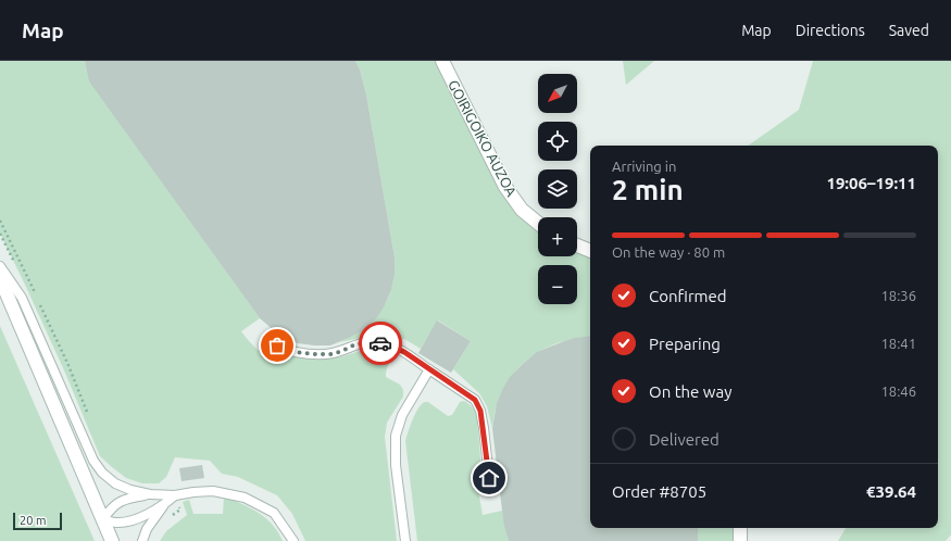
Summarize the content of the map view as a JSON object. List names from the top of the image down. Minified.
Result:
{"streets":{"street":["GOIRIGOIKO AUZOA"]},"scale_bar":"20 m","north":"bottom left","page":{"header":"Map","nav":["Map","Directions","Saved"],"map_buttons":["+","−"],"heading":["2 min","Arriving in","19:06–19:11"],"panel":["Order #8705","€39.64"],"bar":"On the way · 80 m","list":[["Confirmed","18:36"],["Preparing","18:41"],["On the way","18:46"],"Delivered"],"scale":"20 m"}}
